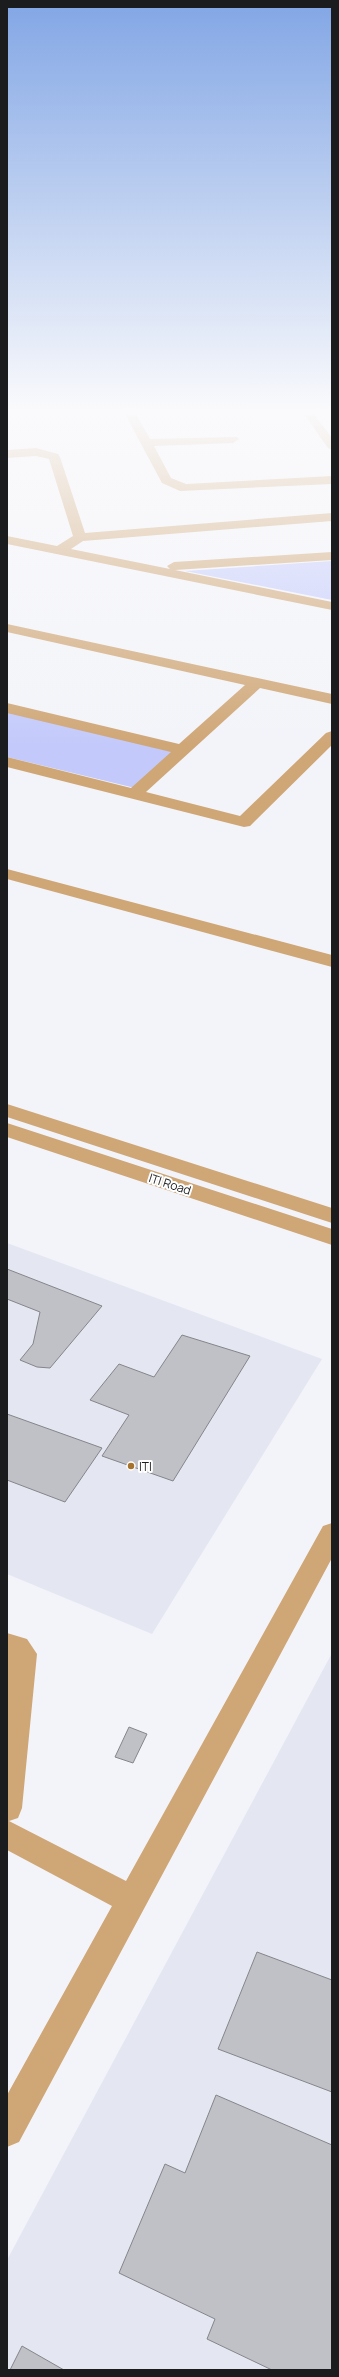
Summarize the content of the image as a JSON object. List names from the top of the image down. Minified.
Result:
{"streets":{"street":["ITI Road"]},"places":["ITI"]}
